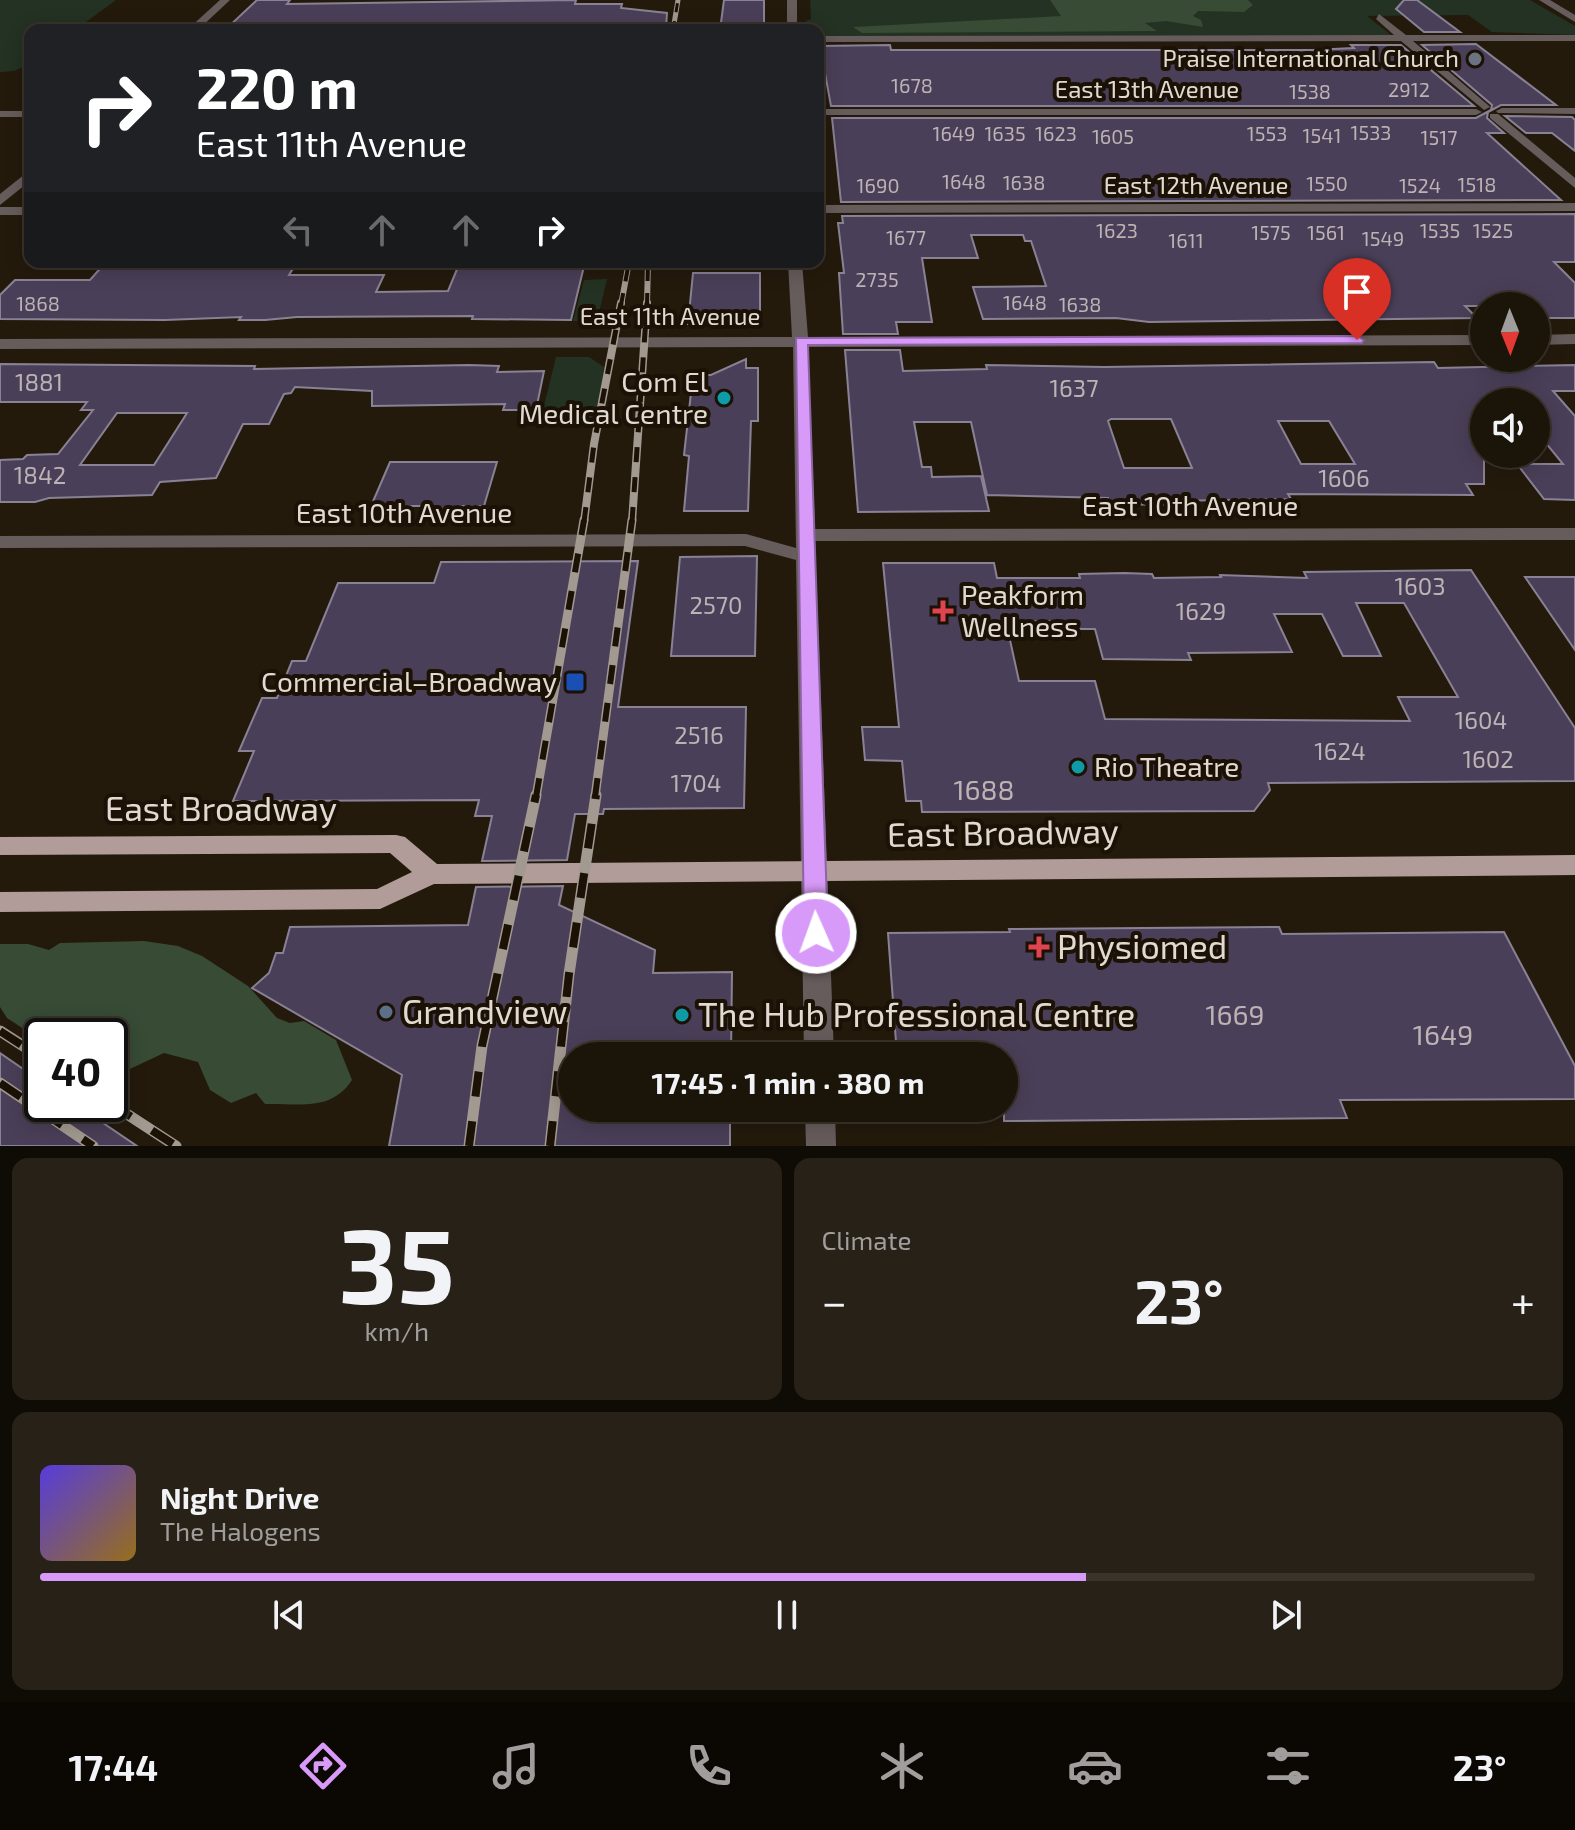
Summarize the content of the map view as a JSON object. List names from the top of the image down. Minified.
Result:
{"streets":{"main road":["East Broadway"],"street":["East 13th Avenue","East 12th Avenue","East 11th Avenue","East 10th Avenue"]},"places":{"other":["Praise International Church","Com El Medical Centre","Rio Theatre","Grandview","The Hub Professional Centre"],"health":["Peakform Wellness","Physiomed"],"transit":["Commercial–Broadway"]},"house_numbers":["1678","2912","1538","1533","1649","1635","1623","1553","1541","1605","1517","1648","1638","1550","1518","1690","1524","1623","1535","1525","1575","1561","1677","1549","1611","2735","1648","1868","1638","1881","1637","1842","1606","1603","2570","1629","1604","2516","1624","1602","1704","1688","1669","1649"],"north":"bottom","page":{"turn":["220 m","East 11th Avenue"],"limit":"40","trip":"17:45 · 1 min · 380 m","tile":[["35","km/h"],"Climate"],"heat":["−","23°","+"],"song":["Night Drive","The Halogens"],"tabs":["17:44","23°"]}}
